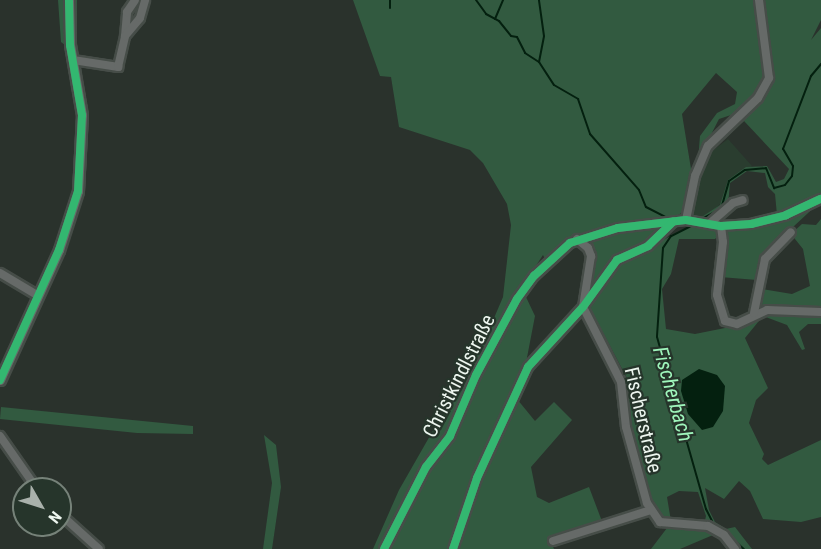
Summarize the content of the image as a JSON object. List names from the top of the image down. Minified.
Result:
{"streets":{"street":["Christkindlstraße","Fischerstraße"]},"water":["Fischerbach"],"north":"bottom right"}
